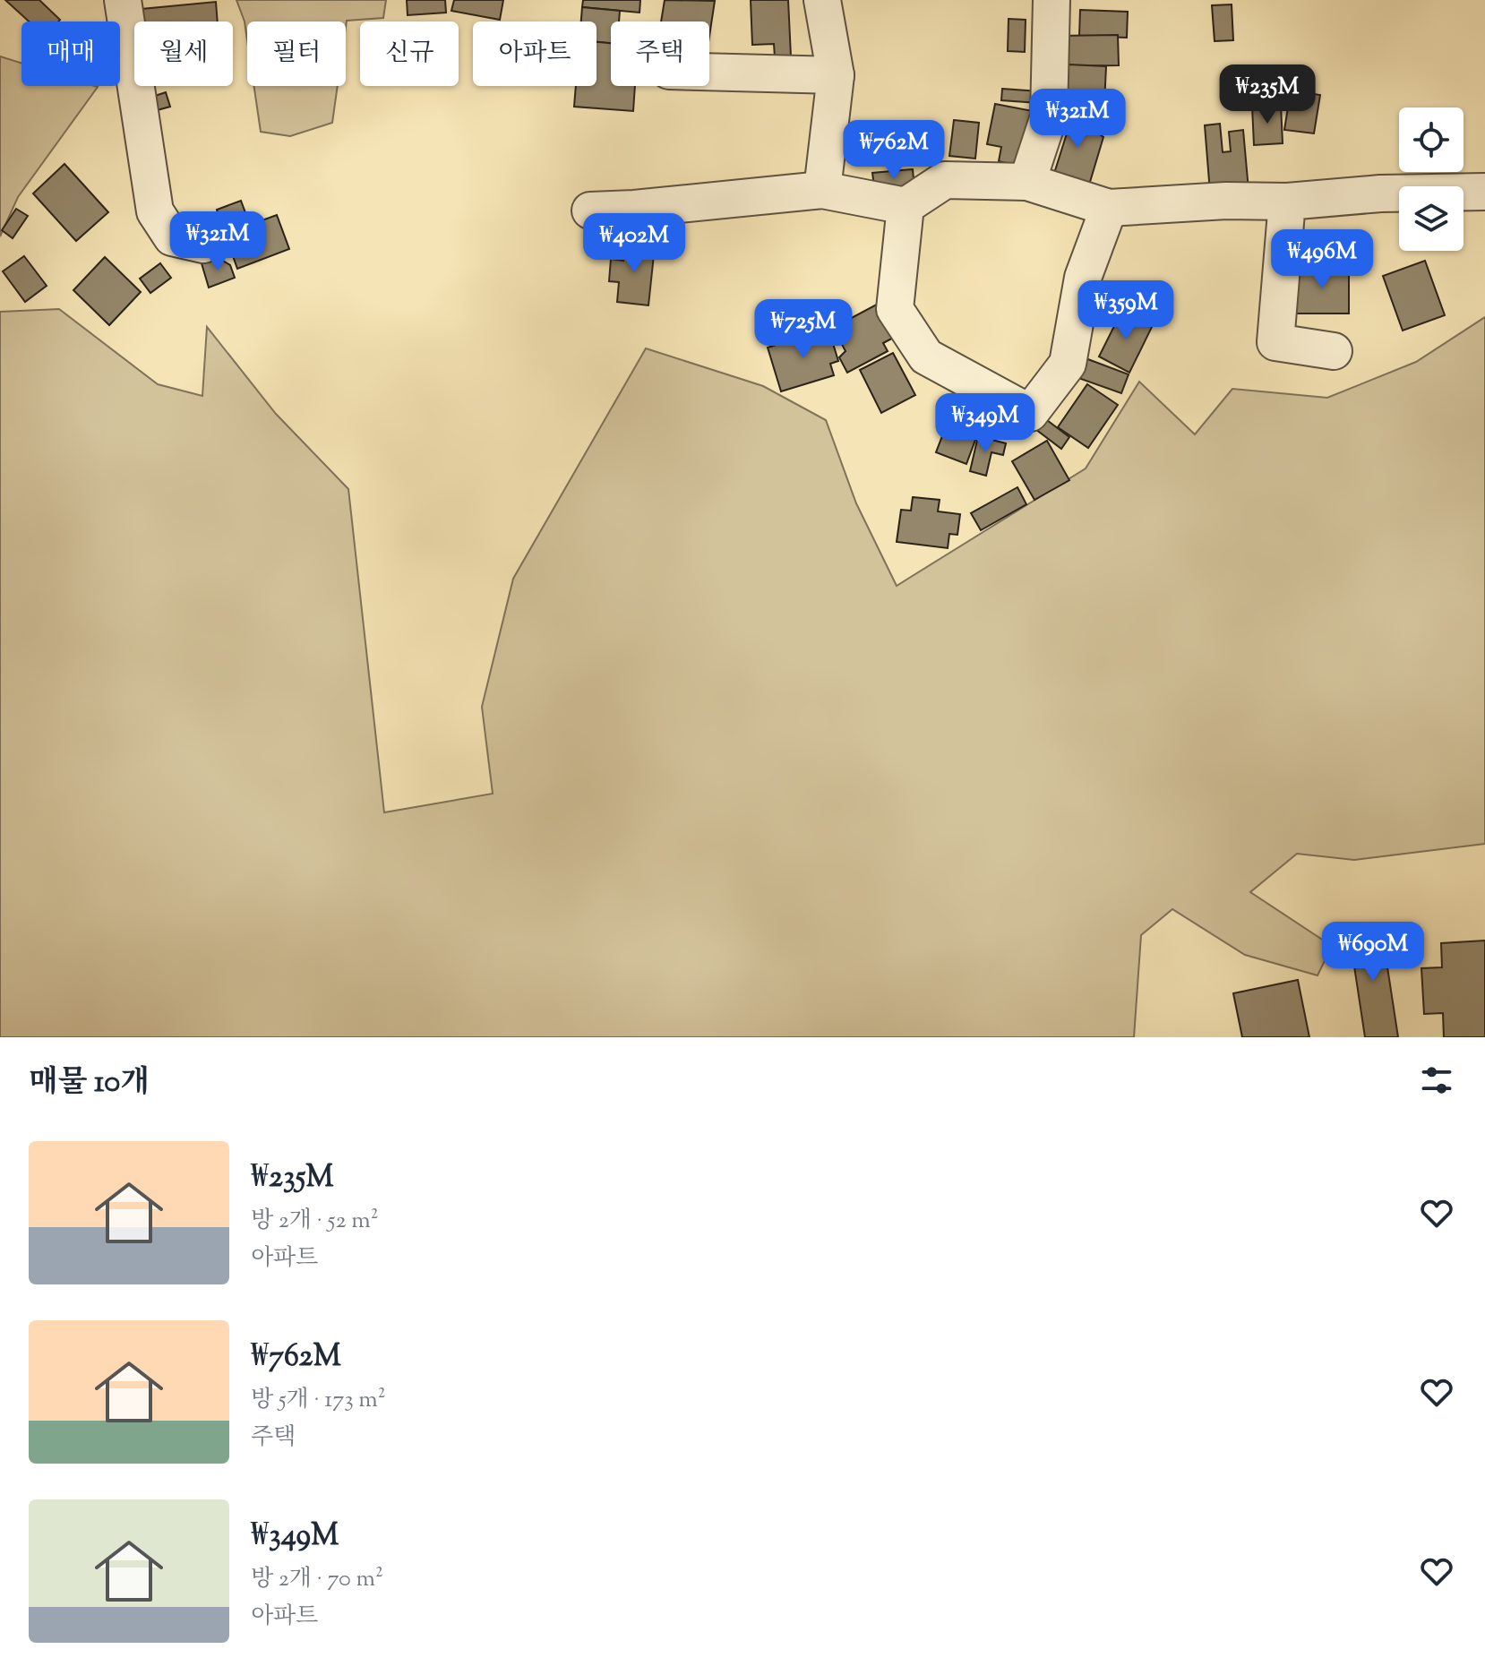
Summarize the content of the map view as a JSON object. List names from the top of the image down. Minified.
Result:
{"page":{"chip":["매매","월세","필터","신규","아파트","주택"],"price":["₩235M","₩321M","₩762M","₩321M","₩402M","₩496M","₩359M","₩725M","₩349M","₩690M"],"heading":"매물 10개","list":[{"name":"₩235M","note":"방 2개 · 52 m² · 아파트"},{"name":"₩762M","note":"방 5개 · 173 m² · 주택"},{"name":"₩349M","note":"방 2개 · 70 m² · 아파트"}]}}
